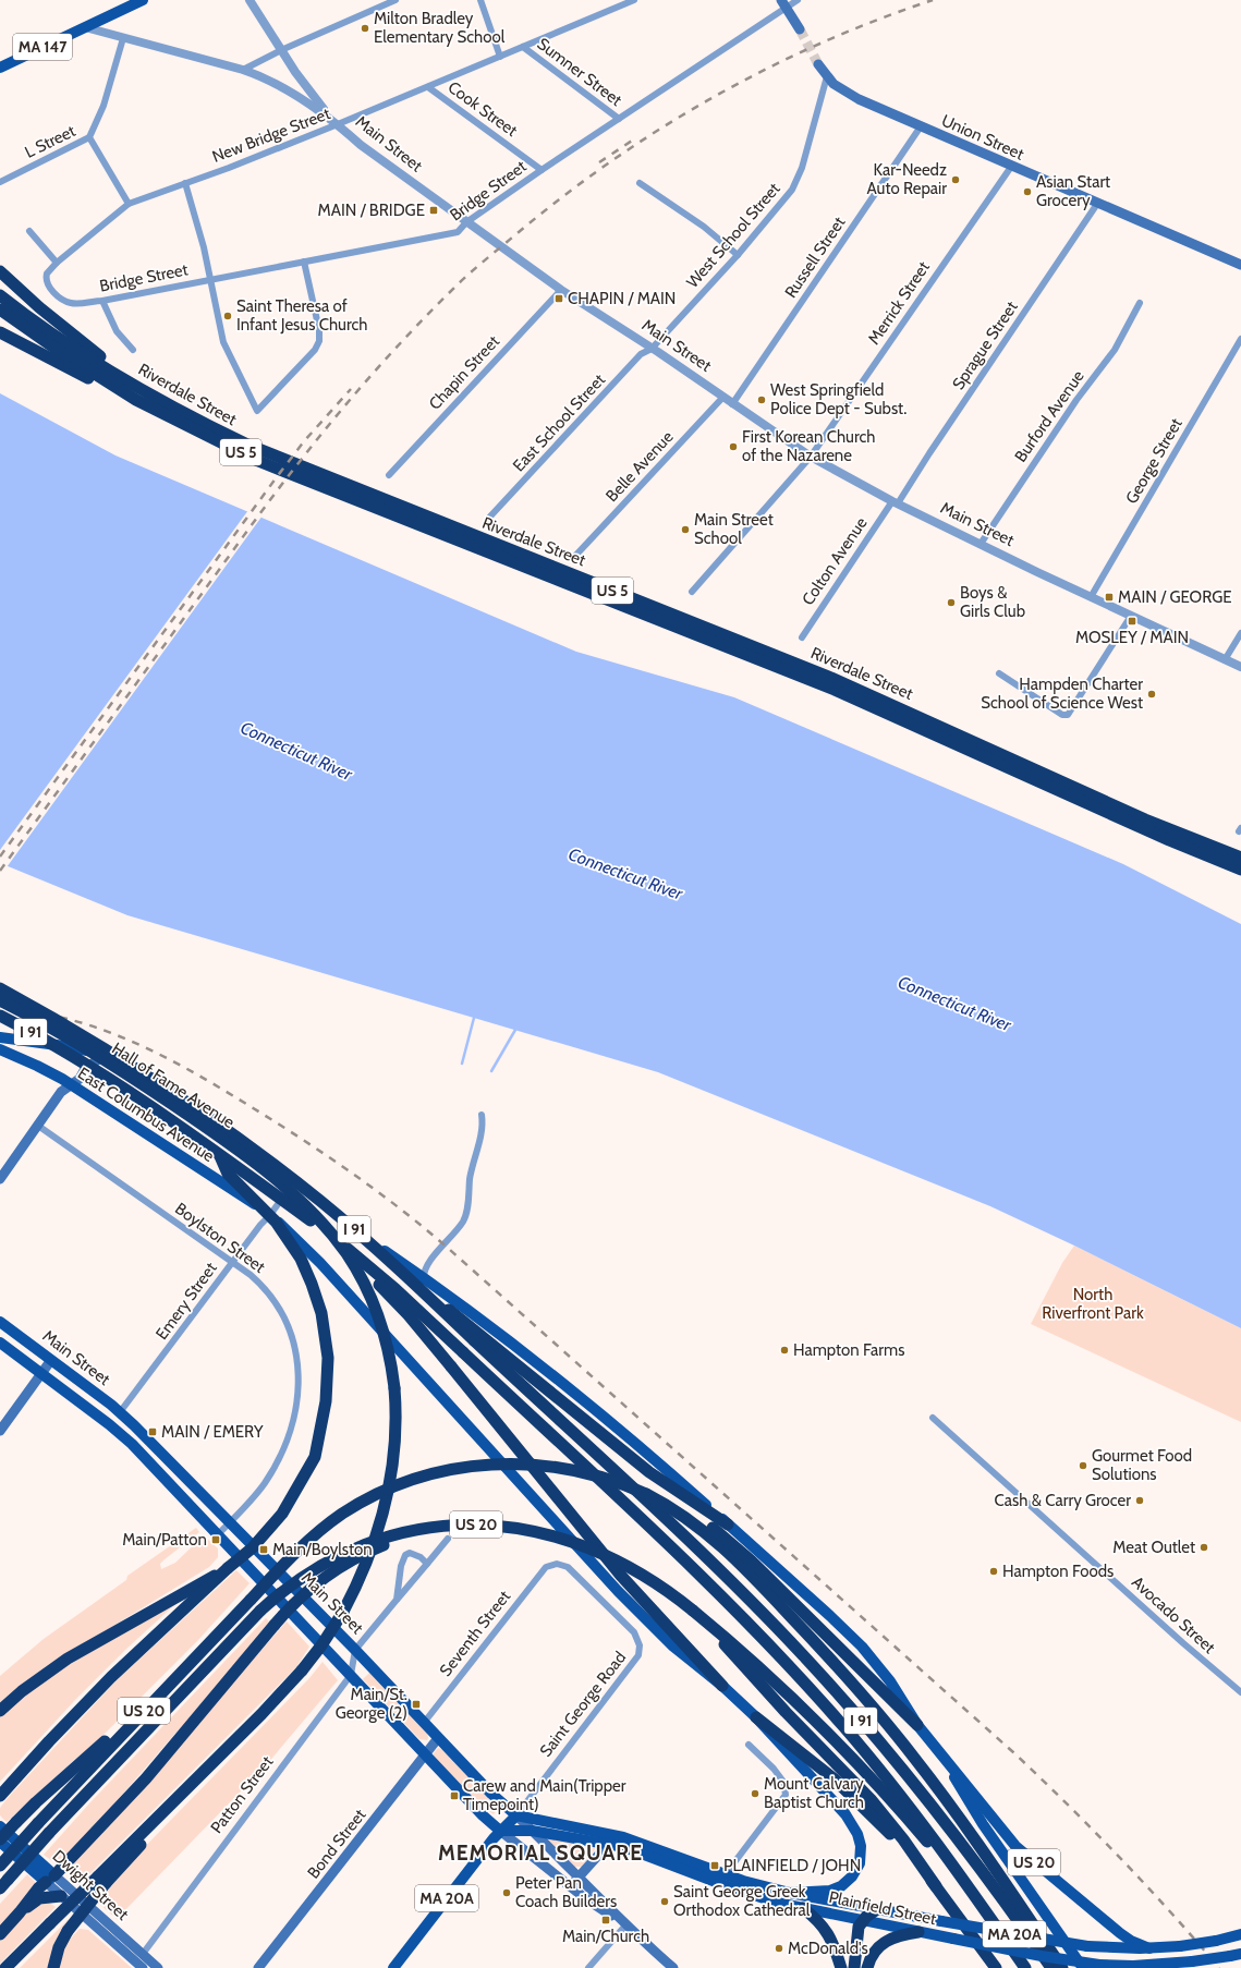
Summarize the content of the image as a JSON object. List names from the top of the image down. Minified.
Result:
{"streets":{"highway":["Riverdale Street","US 5","I 91","US 20"],"main road":["MA 147","Union Street","Main Street","Hall of Fame Avenue","East Columbus Avenue","Bond Street","Dwight Street","MA 20A","Plainfield Street"],"street":["Sumner Street","Cook Street","New Bridge Street","L Street","Bridge Street","West School Street","Russell Street","Merrick Street","Sprague Street","Chapin Street","Burford Avenue","East School Street","George Street","Belle Avenue","Colton Avenue","Boylston Street","Emery Street","Avocado Street","Seventh Street","Saint George Road","Patton Street"]},"crossings":[["MA 147","Main Street"],["Sumner Street","New Bridge Street"],["Sumner Street","Bridge Street"],["Cook Street","New Bridge Street"],["Cook Street","Bridge Street"],["New Bridge Street","Main Street"],["New Bridge Street","Bridge Street"],["Union Street","West School Street"],["Union Street","Russell Street"],["Union Street","Merrick Street"],["Union Street","Sprague Street"],["Main Street","Bridge Street"],["Main Street","West School Street"],["Main Street","Russell Street"],["Main Street","Merrick Street"],["Main Street","Sprague Street"],["Main Street","Chapin Street"],["Main Street","Burford Avenue"],["Main Street","East School Street"],["Main Street","George Street"],["Main Street","Belle Avenue"],["Main Street","Colton Avenue"],["Main Street","Boylston Street"],["Main Street","Emery Street"],["Main Street","Seventh Street"],["Main Street","Saint George Road"],["Main Street","Patton Street"],["Main Street","Bond Street"],["Main Street","MA 20A"],["Main Street","Plainfield Street"],["West School Street","East School Street"],["Sprague Street","Colton Avenue"],["Hall of Fame Avenue","Emery Street"],["Hall of Fame Avenue","US 20"],["East Columbus Avenue","Emery Street"],["East Columbus Avenue","Plainfield Street"],["Boylston Street","Emery Street"],["US 20","Plainfield Street"],["Seventh Street","Saint George Road"],["Saint George Road","MA 20A"],["Saint George Road","Plainfield Street"],["Patton Street","Dwight Street"],["MA 20A","Plainfield Street"]],"districts":["MEMORIAL SQUARE"],"water":["Connecticut River"],"parks":["North Riverfront Park"],"places":{"other":["Milton Bradley Elementary School","Kar-Needz Auto Repair","Asian Start Grocery","Saint Theresa of Infant Jesus Church","West Springfield Police Dept - Subst.","First Korean Church of the Nazarene","Main Street School","Boys & Girls Club","Hampden Charter School of Science West","Hampton Farms","Gourmet Food Solutions","Cash & Carry Grocer","Meat Outlet","Hampton Foods","Mount Calvary Baptist Church","Peter Pan Coach Builders","Saint George Greek Orthodox Cathedral","McDonald's"],"transit":["MAIN / BRIDGE","CHAPIN / MAIN","MAIN / GEORGE","MOSLEY / MAIN","MAIN / EMERY","Main/Patton","Main/Boylston","Main/St. George (2)","Carew and Main(Tripper Timepoint)","PLAINFIELD / JOHN","Main/Church"]}}
